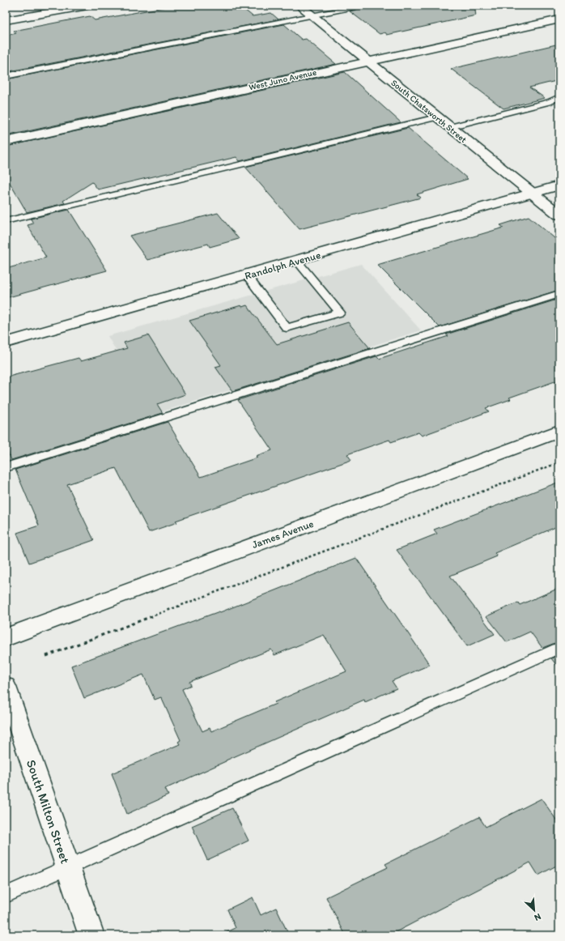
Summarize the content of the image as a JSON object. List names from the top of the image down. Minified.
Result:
{"streets":{"street":["West Juno Avenue","South Chatsworth Street","Randolph Avenue","James Avenue","South Milton Street"]},"crossings":[["West Juno Avenue","South Chatsworth Street"],["South Chatsworth Street","Randolph Avenue"]],"north":"bottom right"}
